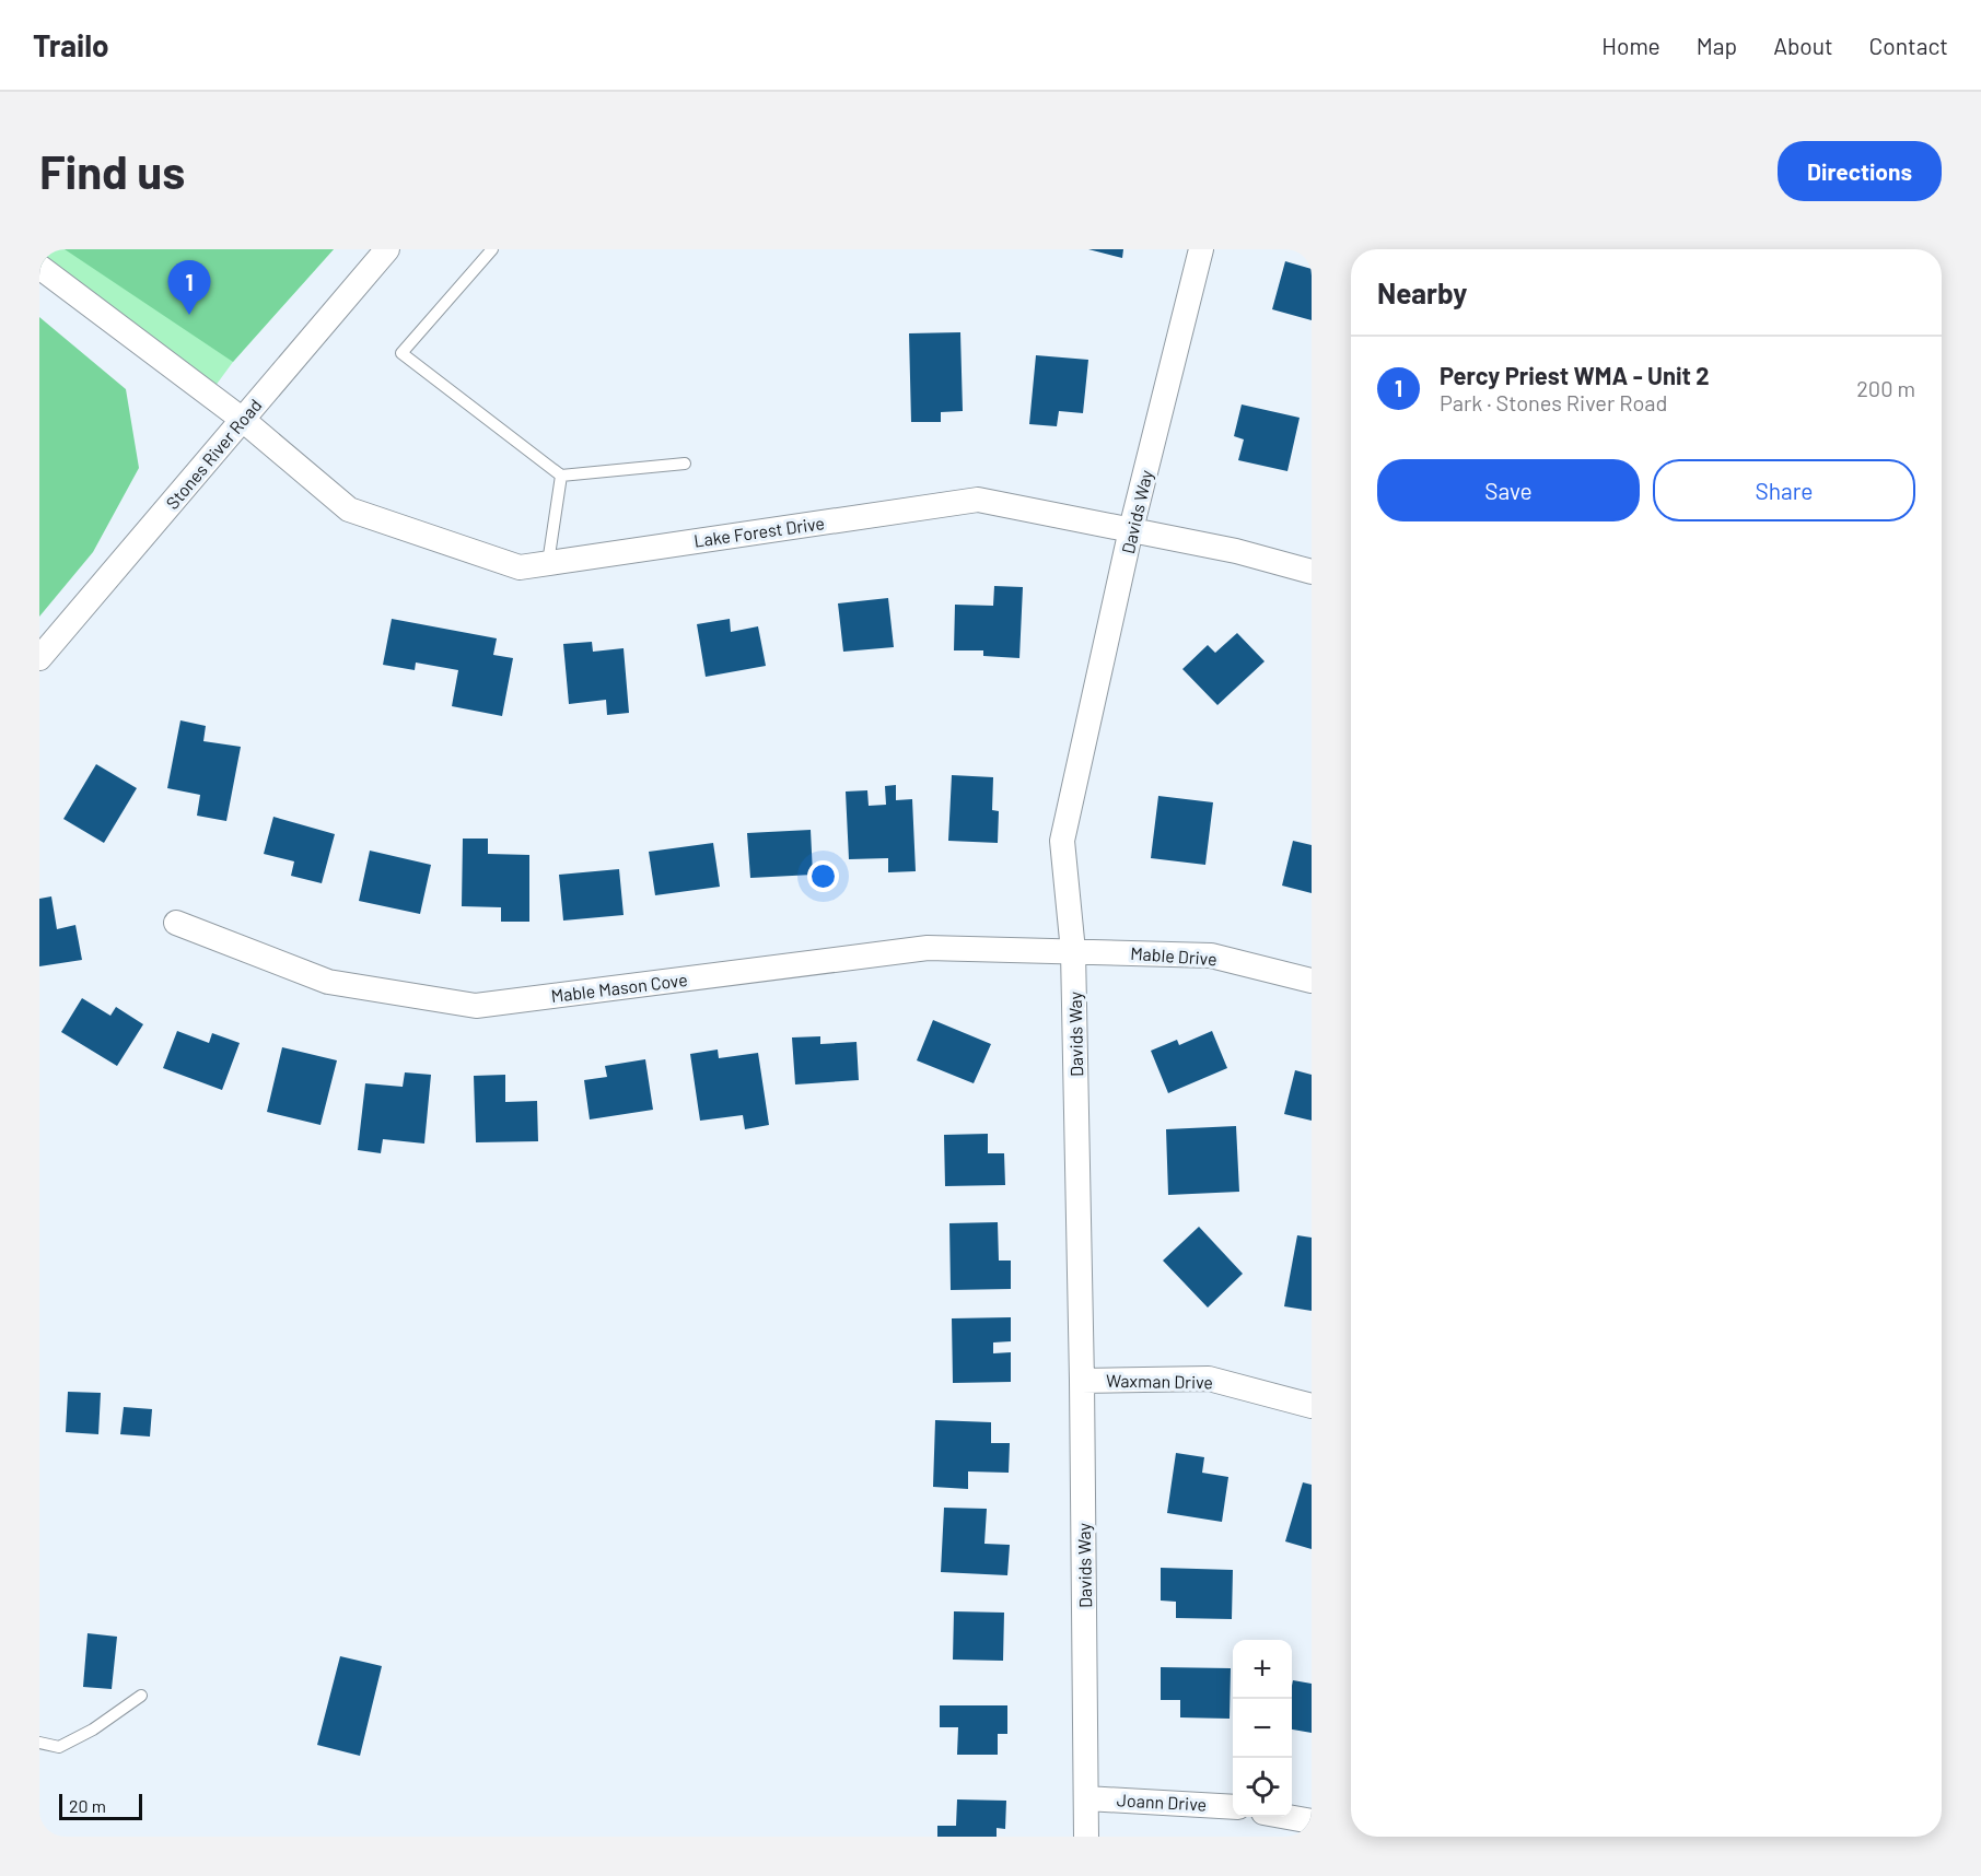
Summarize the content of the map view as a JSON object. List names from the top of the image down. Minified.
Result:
{"streets":{"street":["Stones River Road","Davids Way","Lake Forest Drive","Mable Drive","Mable Mason Cove","Waxman Drive","Joann Drive"]},"crossings":[["Stones River Road","Lake Forest Drive"],["Davids Way","Lake Forest Drive"],["Davids Way","Mable Drive"],["Davids Way","Mable Mason Cove"],["Davids Way","Waxman Drive"],["Davids Way","Joann Drive"],["Mable Drive","Mable Mason Cove"]],"scale_bar":"20 m","page":{"header":"Trailo","nav":["Home","Map","About","Contact"],"buttons":["Directions",["Save","Share"]],"title":"Find us","heading":"Nearby","pins":"1","list":[{"mark":"1","name":"Percy Priest WMA - Unit 2","note":"Park · Stones River Road","value":"200 m"}],"map_buttons":["+","−"],"scale":"20 m"}}
